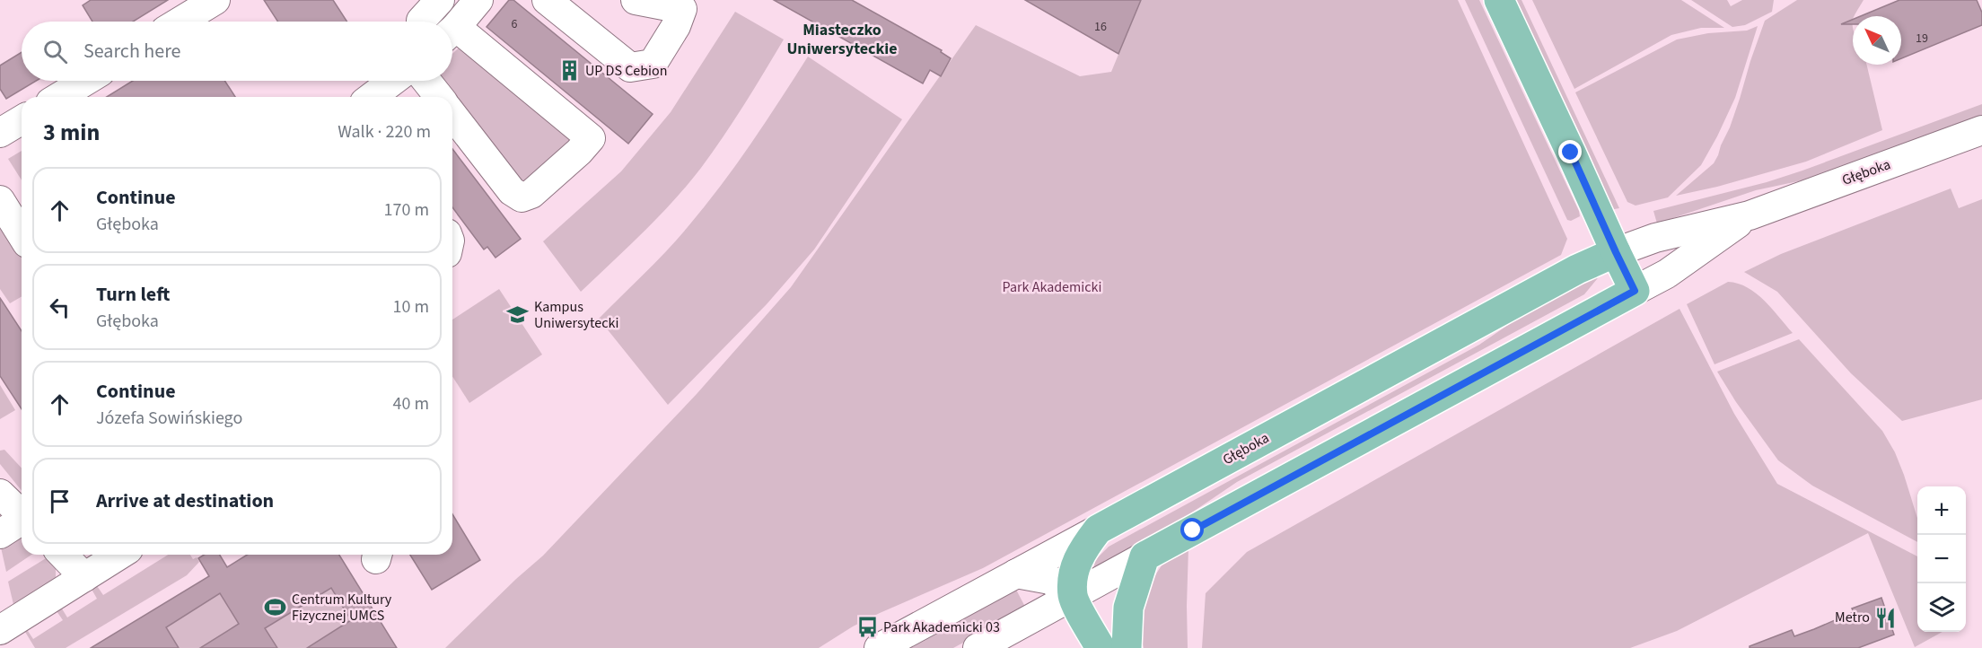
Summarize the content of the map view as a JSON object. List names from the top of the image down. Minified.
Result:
{"streets":{"main road":["Głęboka"]},"districts":["Miasteczko Uniwersyteckie"],"parks":["Park Akademicki"],"places":{"building":["UP DS Cebion"],"school or university":["Kampus Uniwersytecki"],"sports":["Centrum Kultury Fizycznej UMCS"],"restaurant":["Metro"],"bus stop":["Park Akademicki 03"]},"house_numbers":["6","16","19"],"north":"top left","page":{"search":"Search here","heading":["3 min","Walk · 220 m"],"list":[["Continue","Głęboka","170 m"],["Turn left","Głęboka","10 m"],["Continue","Józefa Sowińskiego","40 m"],"Arrive at destination"],"map_buttons":["+","−"]}}
